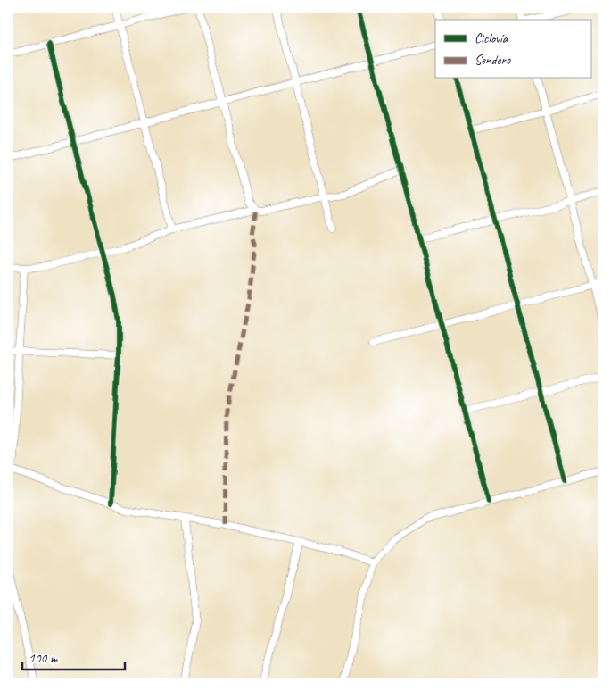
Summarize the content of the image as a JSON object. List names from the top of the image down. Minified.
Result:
{"legend":["Ciclovía","Sendero"],"scale_bar":"100 m"}
